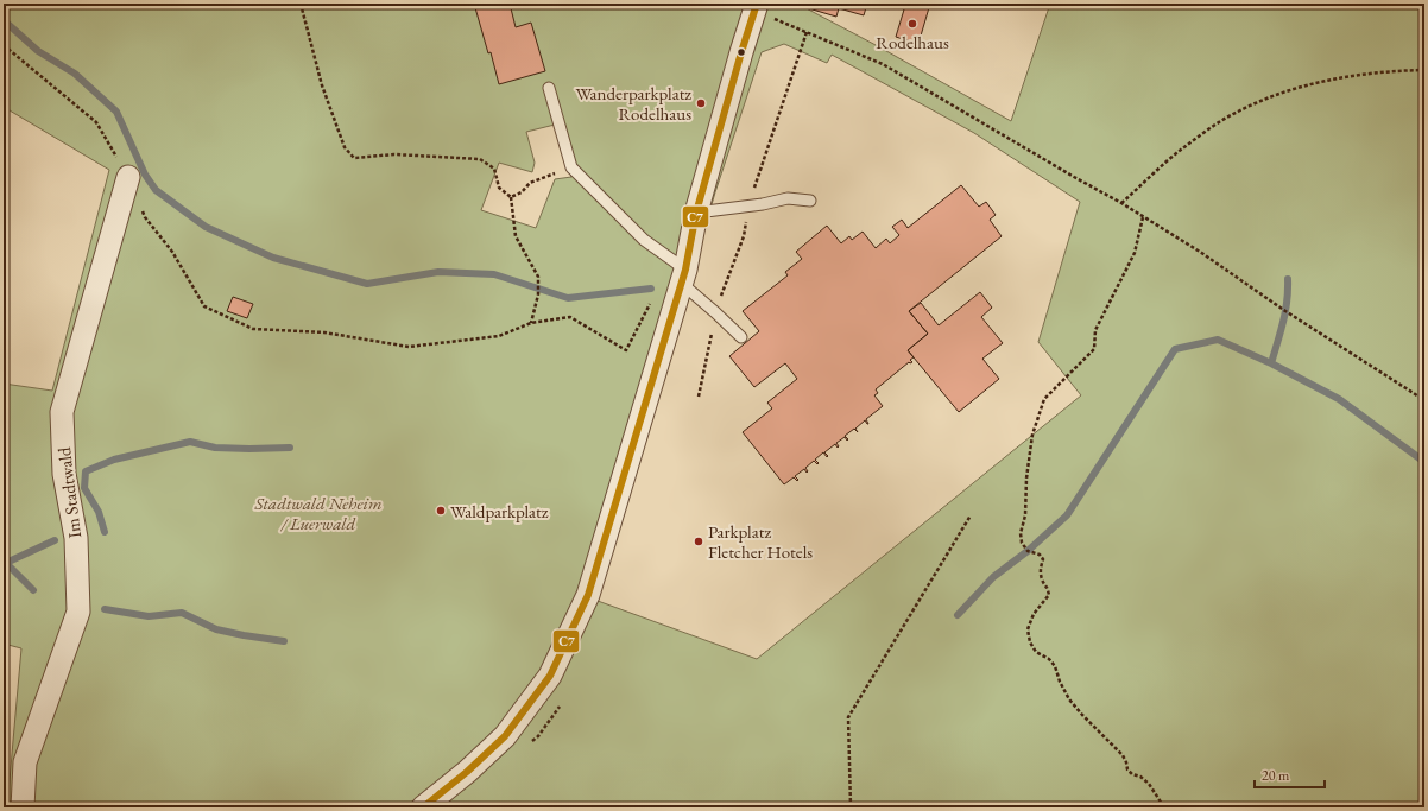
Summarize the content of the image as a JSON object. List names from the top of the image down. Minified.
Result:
{"streets":{"street":["Im Stadtwald"]},"parks":["Stadtwald Neheim / Luerwald"],"places":["Rodelhaus","Wanderparkplatz Rodelhaus","Waldparkplatz","Parkplatz Fletcher Hotels"],"lines":["transit line C7"],"scale_bar":"20 m"}
